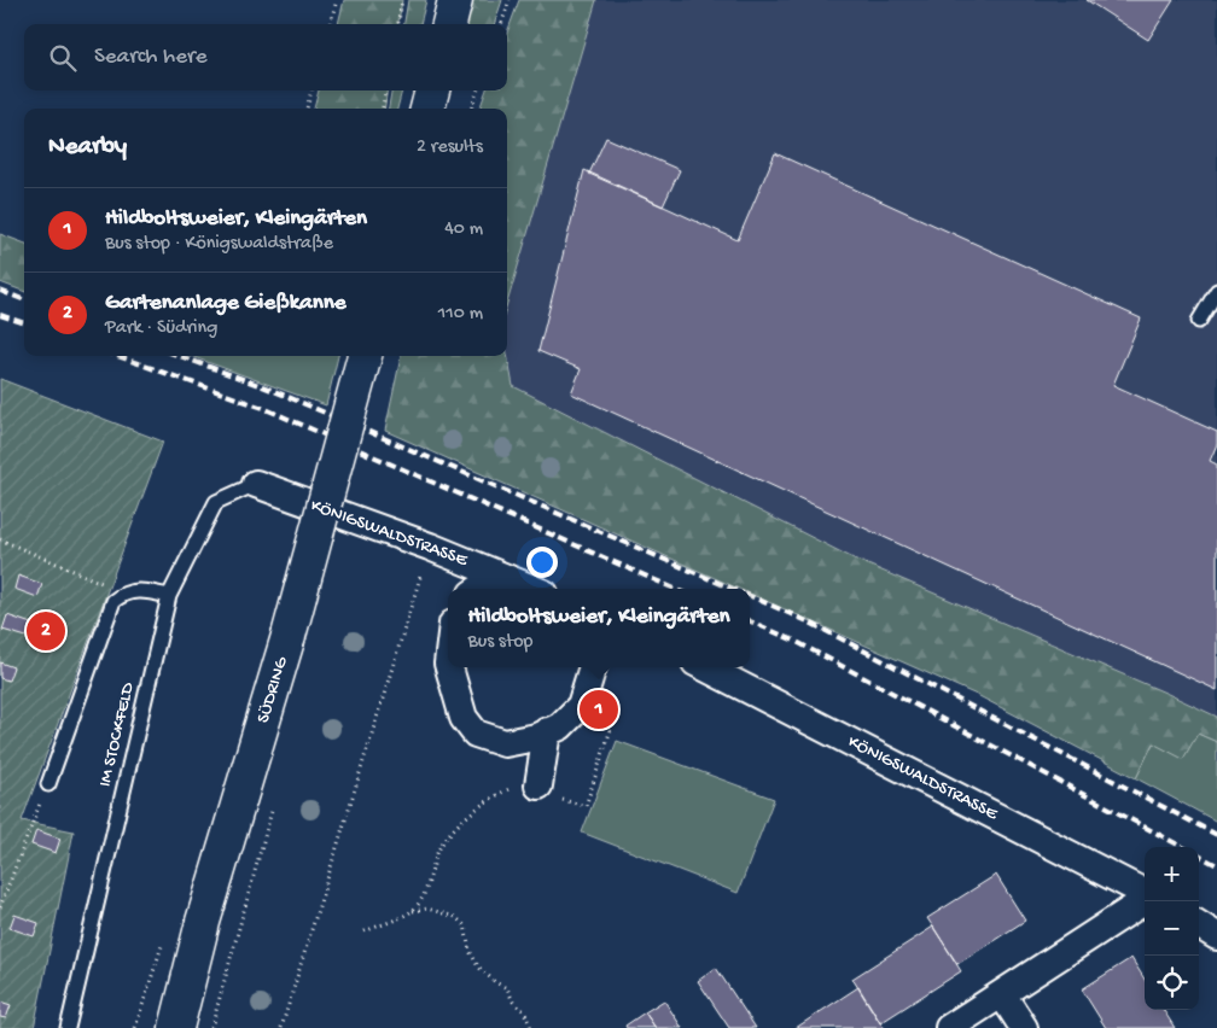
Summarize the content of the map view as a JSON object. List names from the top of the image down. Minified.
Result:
{"streets":{"street":["KÖNIGSWALDSTRASSE","SÜDRING"],"lane":["IM STOCKFELD"]},"crossings":[["KÖNIGSWALDSTRASSE","IM STOCKFELD"]],"page":{"search":"Search here","heading":["Nearby","2 results"],"list":[{"mark":"1","name":"Hildboltsweier, Kleingärten","note":"Bus stop · Königswaldstraße","value":"40 m"},{"mark":"2","name":"Gartenanlage Gießkanne","note":"Park · Südring","value":"110 m"}],"popup":["Hildboltsweier, Kleingärten","Bus stop"],"pins":["2","1"],"map_buttons":["+","−"]}}
